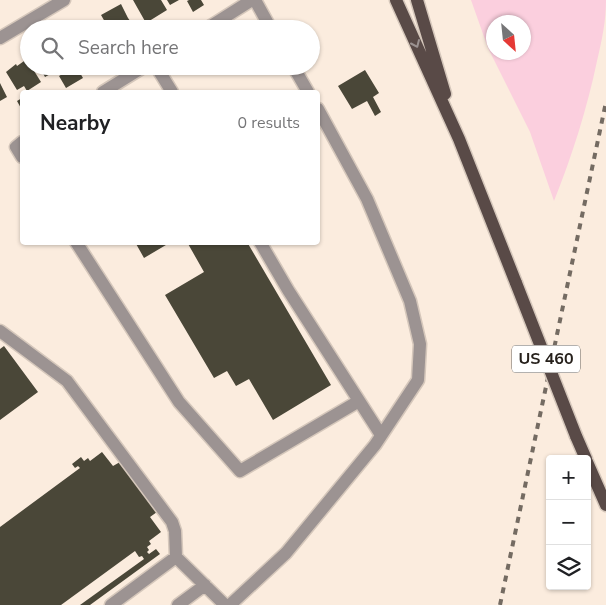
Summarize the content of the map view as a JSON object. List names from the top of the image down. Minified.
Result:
{"streets":{"main road":["US 460"]},"north":"bottom right","page":{"search":"Search here","heading":["Nearby","0 results"],"map_buttons":["+","−"]}}
